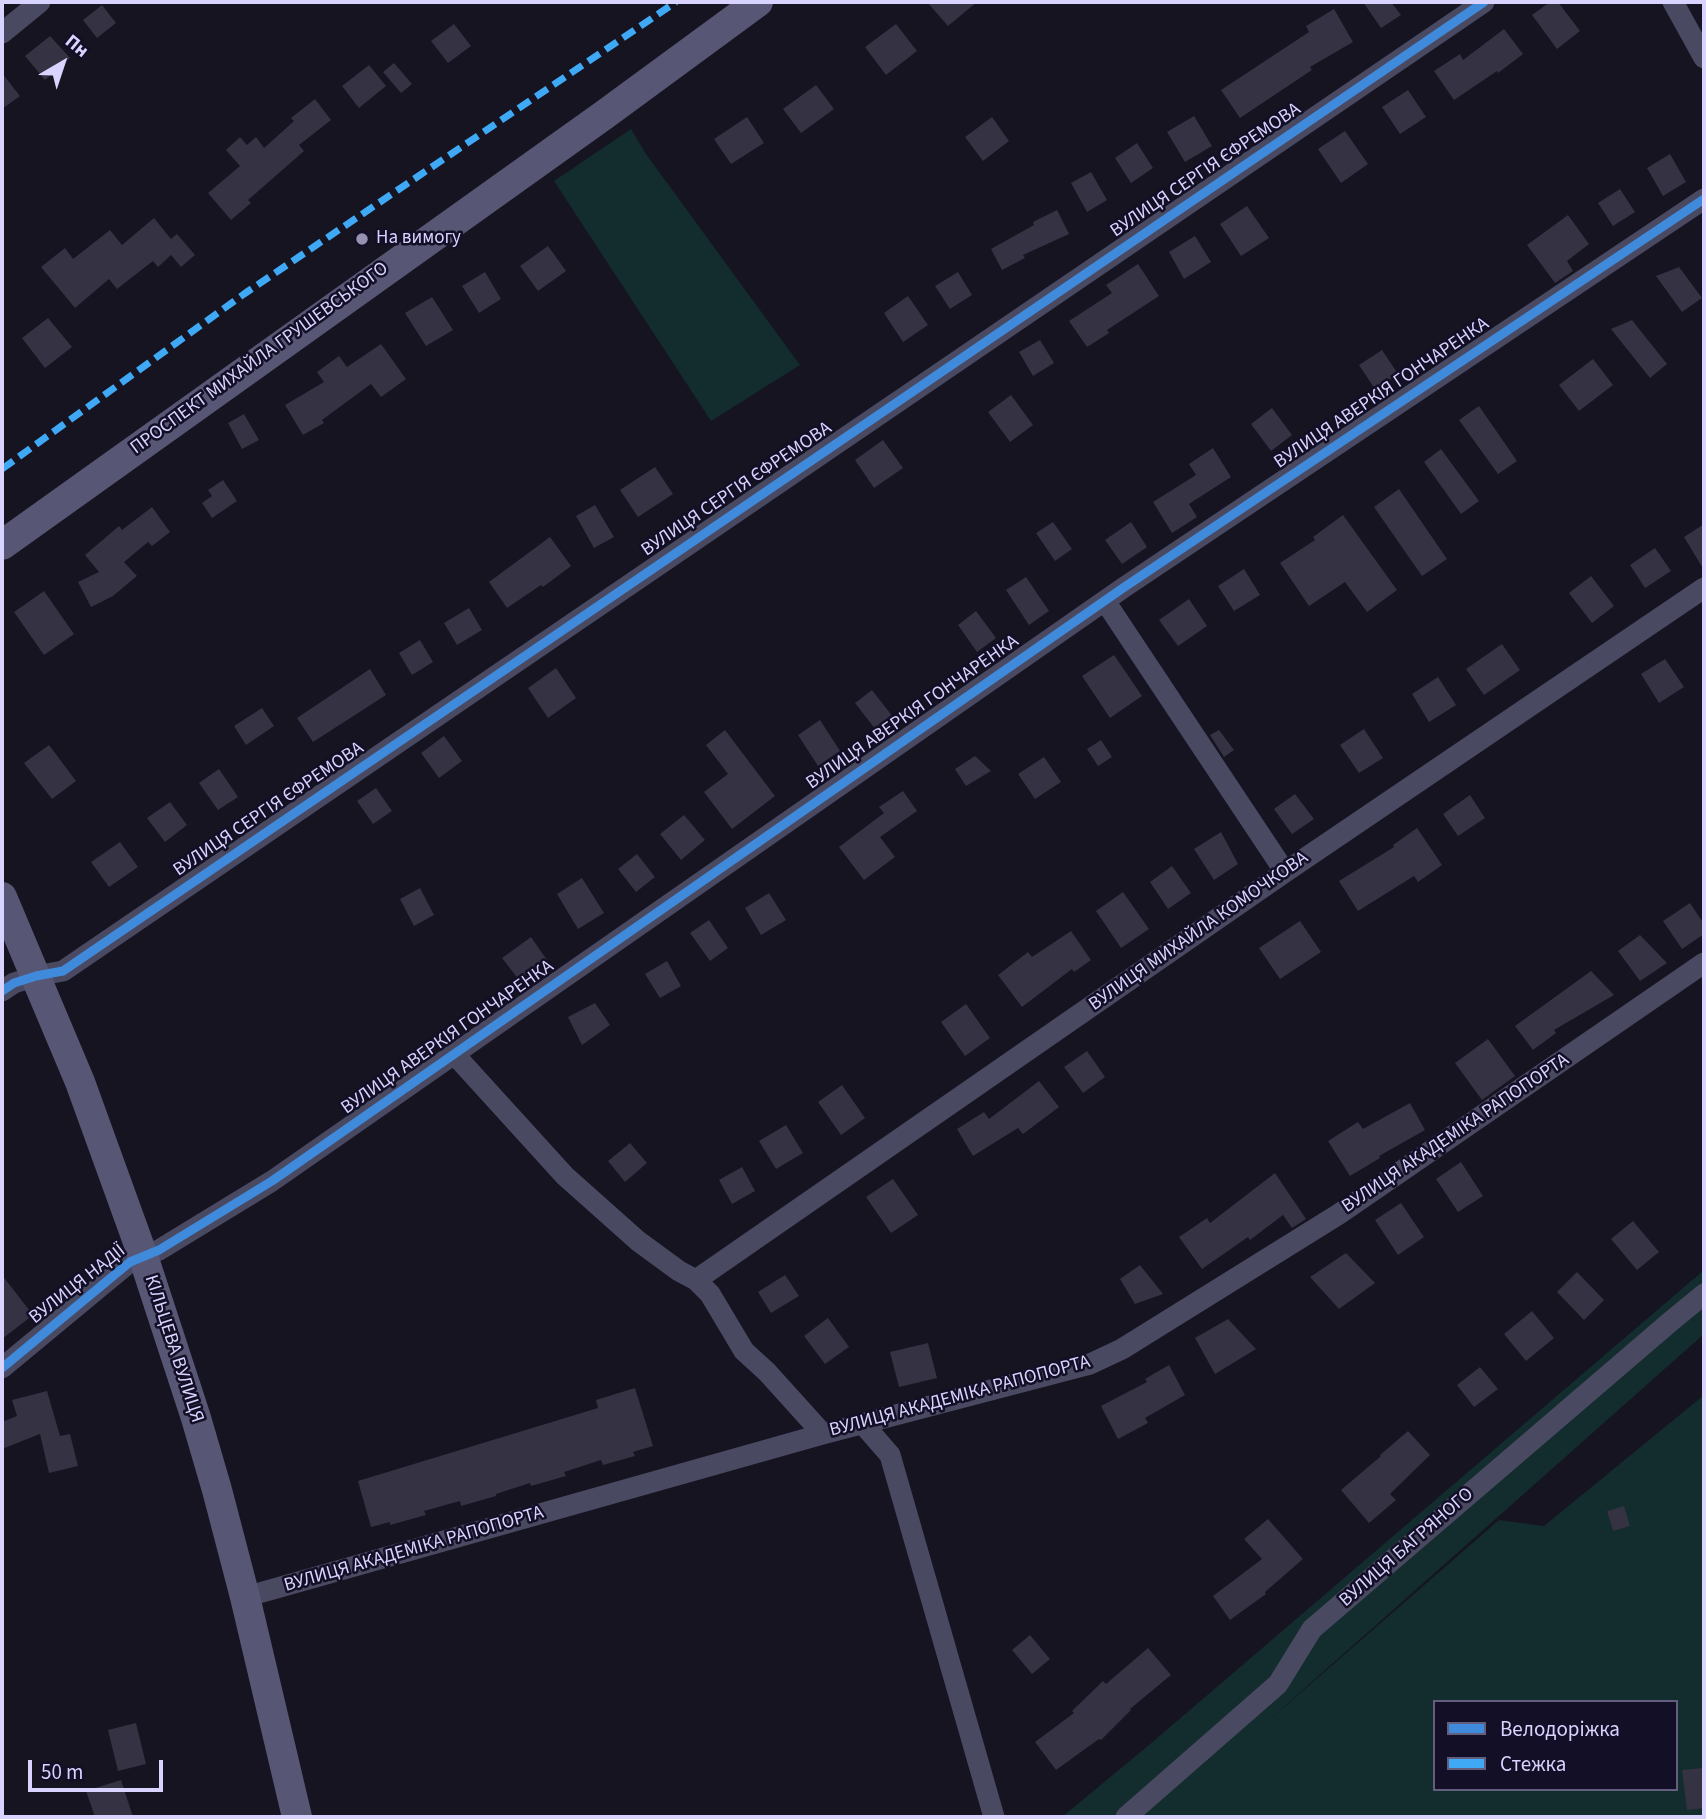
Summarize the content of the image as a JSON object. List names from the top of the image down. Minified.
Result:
{"streets":{"main road":["ПРОСПЕКТ МИХАЙЛА ГРУШЕВСЬКОГО","КІЛЬЦЕВА ВУЛИЦЯ"],"street":["ВУЛИЦЯ СЕРГІЯ ЄФРЕМОВА","ВУЛИЦЯ АВЕРКІЯ ГОНЧАРЕНКА","ВУЛИЦЯ МИХАЙЛА КОМОЧКОВА","ВУЛИЦЯ АКАДЕМІКА РАПОПОРТА","ВУЛИЦЯ НАДІЇ","ВУЛИЦЯ БАГРЯНОГО"]},"crossings":[["ВУЛИЦЯ СЕРГІЯ ЄФРЕМОВА","КІЛЬЦЕВА ВУЛИЦЯ"],["ВУЛИЦЯ АВЕРКІЯ ГОНЧАРЕНКА","ВУЛИЦЯ НАДІЇ"],["ВУЛИЦЯ АВЕРКІЯ ГОНЧАРЕНКА","КІЛЬЦЕВА ВУЛИЦЯ"],["ВУЛИЦЯ АКАДЕМІКА РАПОПОРТА","КІЛЬЦЕВА ВУЛИЦЯ"],["ВУЛИЦЯ НАДІЇ","КІЛЬЦЕВА ВУЛИЦЯ"]],"places":["На вимогу"],"legend":["Велодоріжка","Стежка"],"scale_bar":"50 m","north":"top right"}
